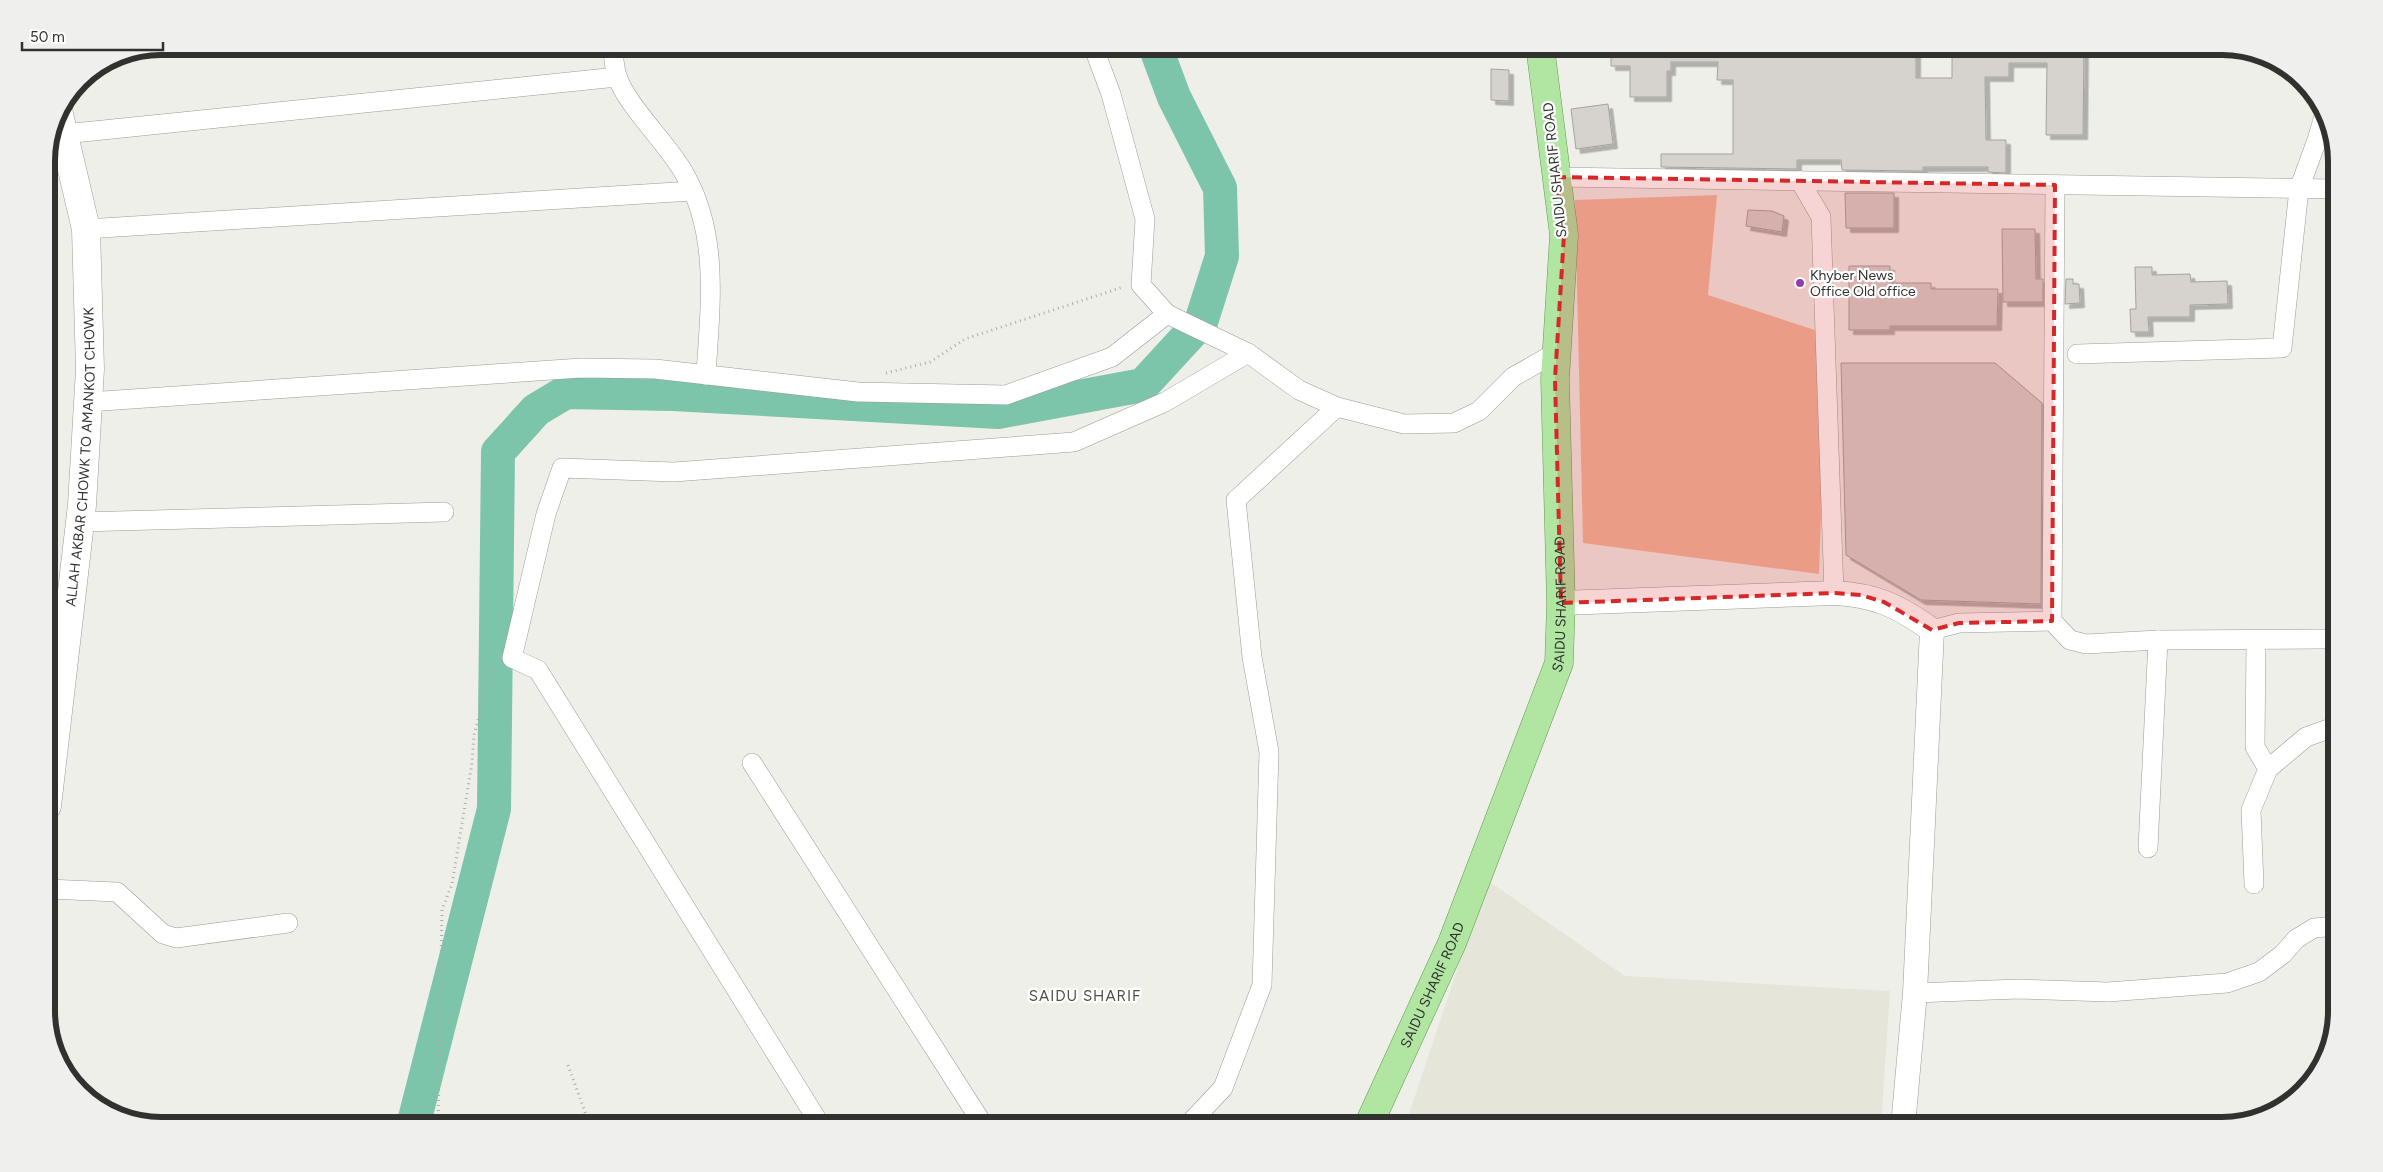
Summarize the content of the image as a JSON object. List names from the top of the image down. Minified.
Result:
{"streets":{"main road":["SAIDU SHARIF ROAD","ALLAH AKBAR CHOWK TO AMANKOT CHOWK"]},"districts":["SAIDU SHARIF"],"places":["Khyber News Office Old office"],"scale_bar":"50 m"}
